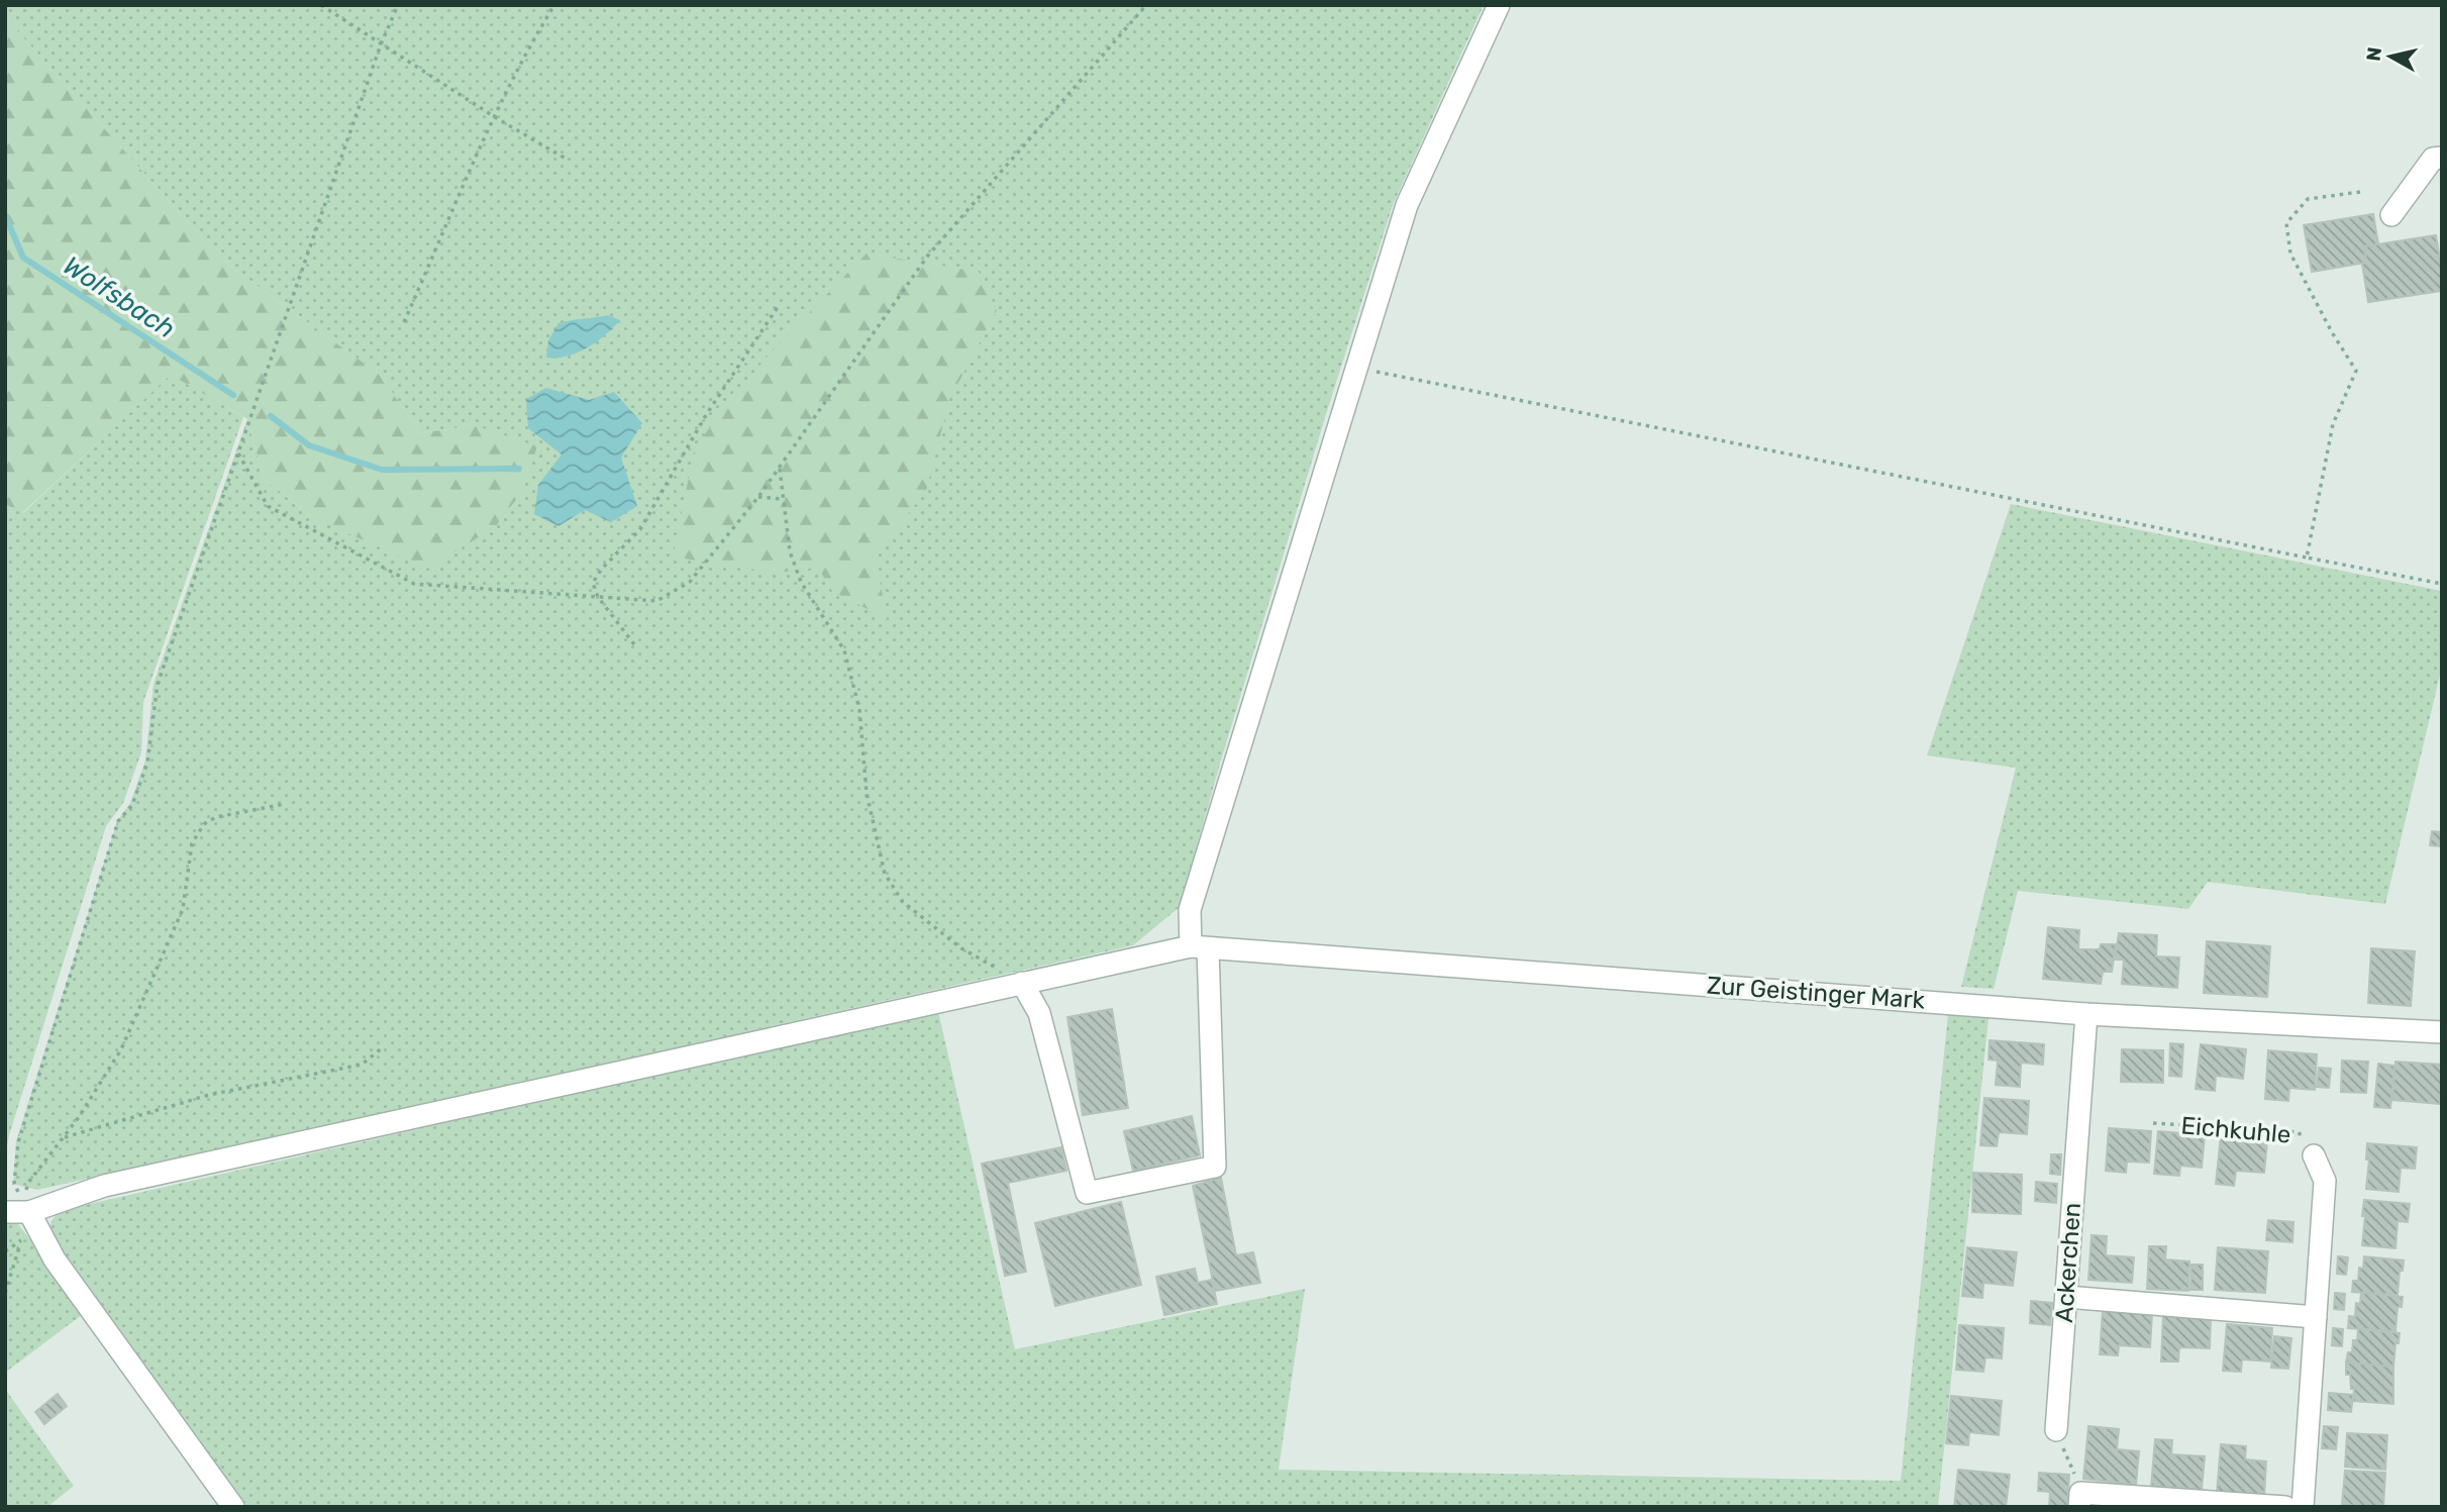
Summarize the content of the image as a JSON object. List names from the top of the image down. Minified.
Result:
{"streets":{"street":["Zur Geistinger Mark","Eichkuhle","Ackerchen"]},"crossings":[["Zur Geistinger Mark","Ackerchen"]],"water":["Wolfsbach"],"north":"left"}
